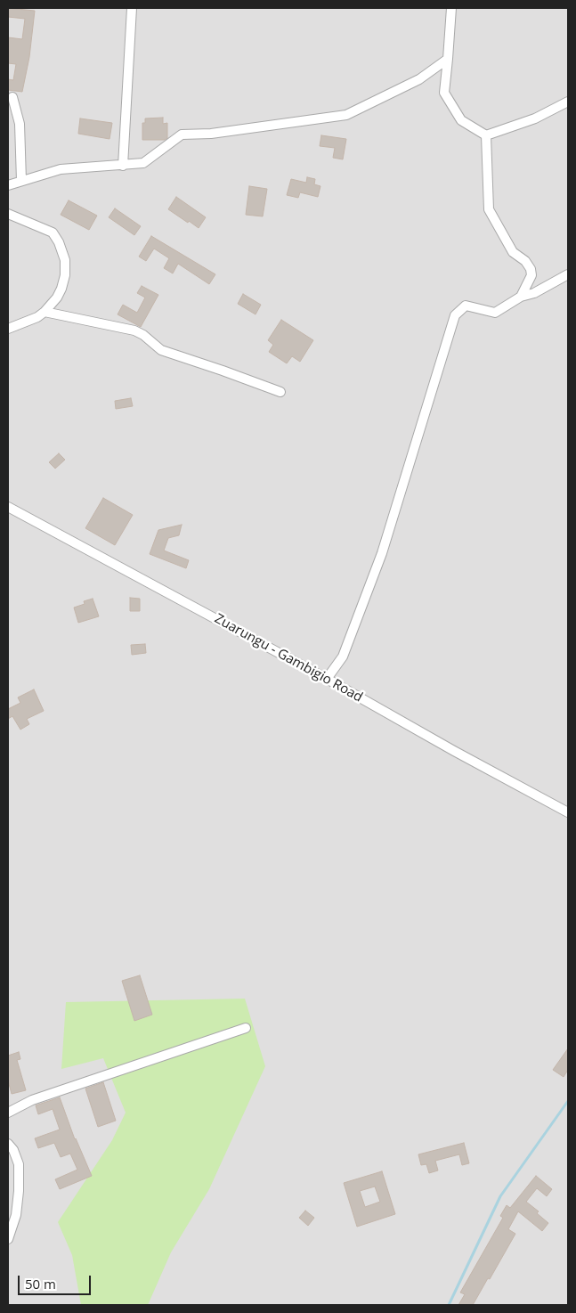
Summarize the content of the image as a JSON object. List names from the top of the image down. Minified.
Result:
{"streets":{"street":["Zuarungu - Gambigio Road"]},"scale_bar":"50 m"}
